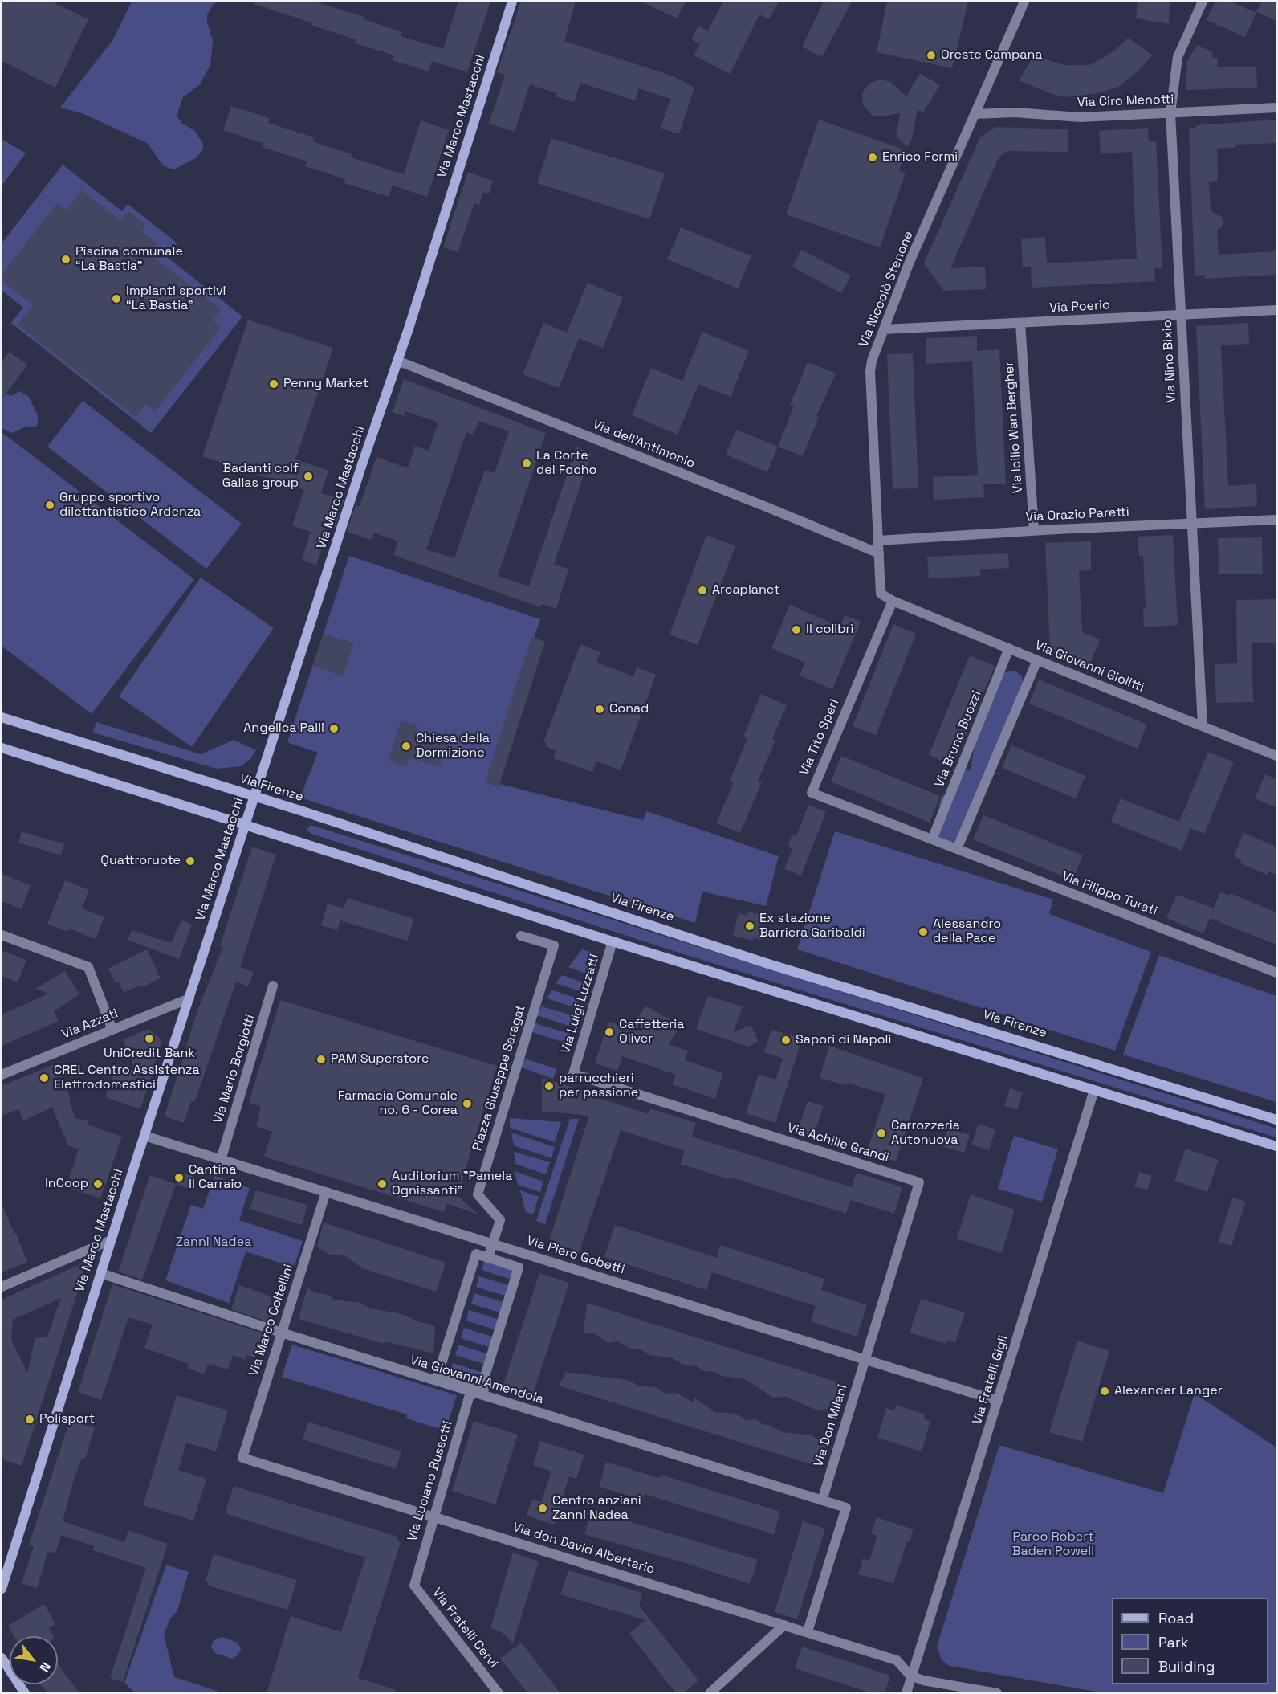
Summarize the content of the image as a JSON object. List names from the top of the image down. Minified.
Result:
{"streets":{"main road":["Via Marco Mastacchi","Via Firenze"],"street":["Via Ciro Menotti","Via Niccolò Stenone","Via Poerio","Via Nino Bixio","Via Icilio Wan Bergher","Via dell'Antimonio","Via Orazio Paretti","Via Giovanni Giolitti","Via Tito Speri","Via Bruno Buozzi","Via Filippo Turati","Via Luigi Luzzatti","Via Azzati","Via Mario Borgiotti","Piazza Giuseppe Saragat","Via Achille Grandi","Via Piero Gobetti","Via Marco Coltellini","Via Giovanni Amendola","Via Fratelli Gigli","Via Don Milani","Via Luciano Bussotti","Via don David Albertario","Via Fratelli Cervi"]},"crossings":[["Via Ciro Menotti","Via Niccolò Stenone"],["Via Ciro Menotti","Via Nino Bixio"],["Via Marco Mastacchi","Via dell'Antimonio"],["Via Marco Mastacchi","Via Firenze"],["Via Marco Mastacchi","Via Azzati"],["Via Marco Mastacchi","Via Piero Gobetti"],["Via Marco Mastacchi","Via Giovanni Amendola"],["Via Niccolò Stenone","Via Poerio"],["Via Niccolò Stenone","Via dell'Antimonio"],["Via Niccolò Stenone","Via Orazio Paretti"],["Via Niccolò Stenone","Via Giovanni Giolitti"],["Via Niccolò Stenone","Via Tito Speri"],["Via Poerio","Via Nino Bixio"],["Via Poerio","Via Icilio Wan Bergher"],["Via Nino Bixio","Via Orazio Paretti"],["Via Nino Bixio","Via Giovanni Giolitti"],["Via Icilio Wan Bergher","Via Orazio Paretti"],["Via Giovanni Giolitti","Via Tito Speri"],["Via Giovanni Giolitti","Via Bruno Buozzi"],["Via Tito Speri","Via Bruno Buozzi"],["Via Tito Speri","Via Filippo Turati"],["Via Bruno Buozzi","Via Filippo Turati"],["Via Luigi Luzzatti","Via Achille Grandi"],["Via Mario Borgiotti","Via Piero Gobetti"],["Piazza Giuseppe Saragat","Via Piero Gobetti"],["Via Achille Grandi","Via Piero Gobetti"],["Via Achille Grandi","Via Don Milani"],["Via Piero Gobetti","Via Marco Coltellini"],["Via Piero Gobetti","Via Fratelli Gigli"],["Via Piero Gobetti","Via Don Milani"],["Via Marco Coltellini","Via Giovanni Amendola"],["Via Marco Coltellini","Via don David Albertario"],["Via Giovanni Amendola","Via Don Milani"],["Via Giovanni Amendola","Via Luciano Bussotti"],["Via Giovanni Amendola","Via don David Albertario"],["Via Fratelli Gigli","Via don David Albertario"],["Via Luciano Bussotti","Via don David Albertario"],["Via Luciano Bussotti","Via Fratelli Cervi"]],"parks":["Zanni Nadea","Parco Robert Baden Powell"],"places":["Oreste Campana","Enrico Fermi","Piscina comunale “La Bastia”","Impianti sportivi “La Bastia”","Penny Market","La Corte del Focho","Badanti colf Gallas group","Gruppo sportivo dilettantistico Ardenza","Arcaplanet","Il colibrì","Conad","Angelica Palli","Chiesa della Dormizione","Quattroruote","Ex stazione Barriera Garibaldi","Alessandro della Pace","Caffetteria Oliver","UniCredit Bank","Sapori di Napoli","PAM Superstore","CREL Centro Assistenza Elettrodomestici","parrucchieri per passione","Farmacia Comunale no. 6 - Corea","Carrozzeria Autonuova","Cantina Il Carraio","InCoop","Auditorium \"Pamela Ognissanti\"","Alexander Langer","Polisport","Centro anziani Zanni Nadea"],"legend":["Road","Park","Building"],"north":"bottom right"}
